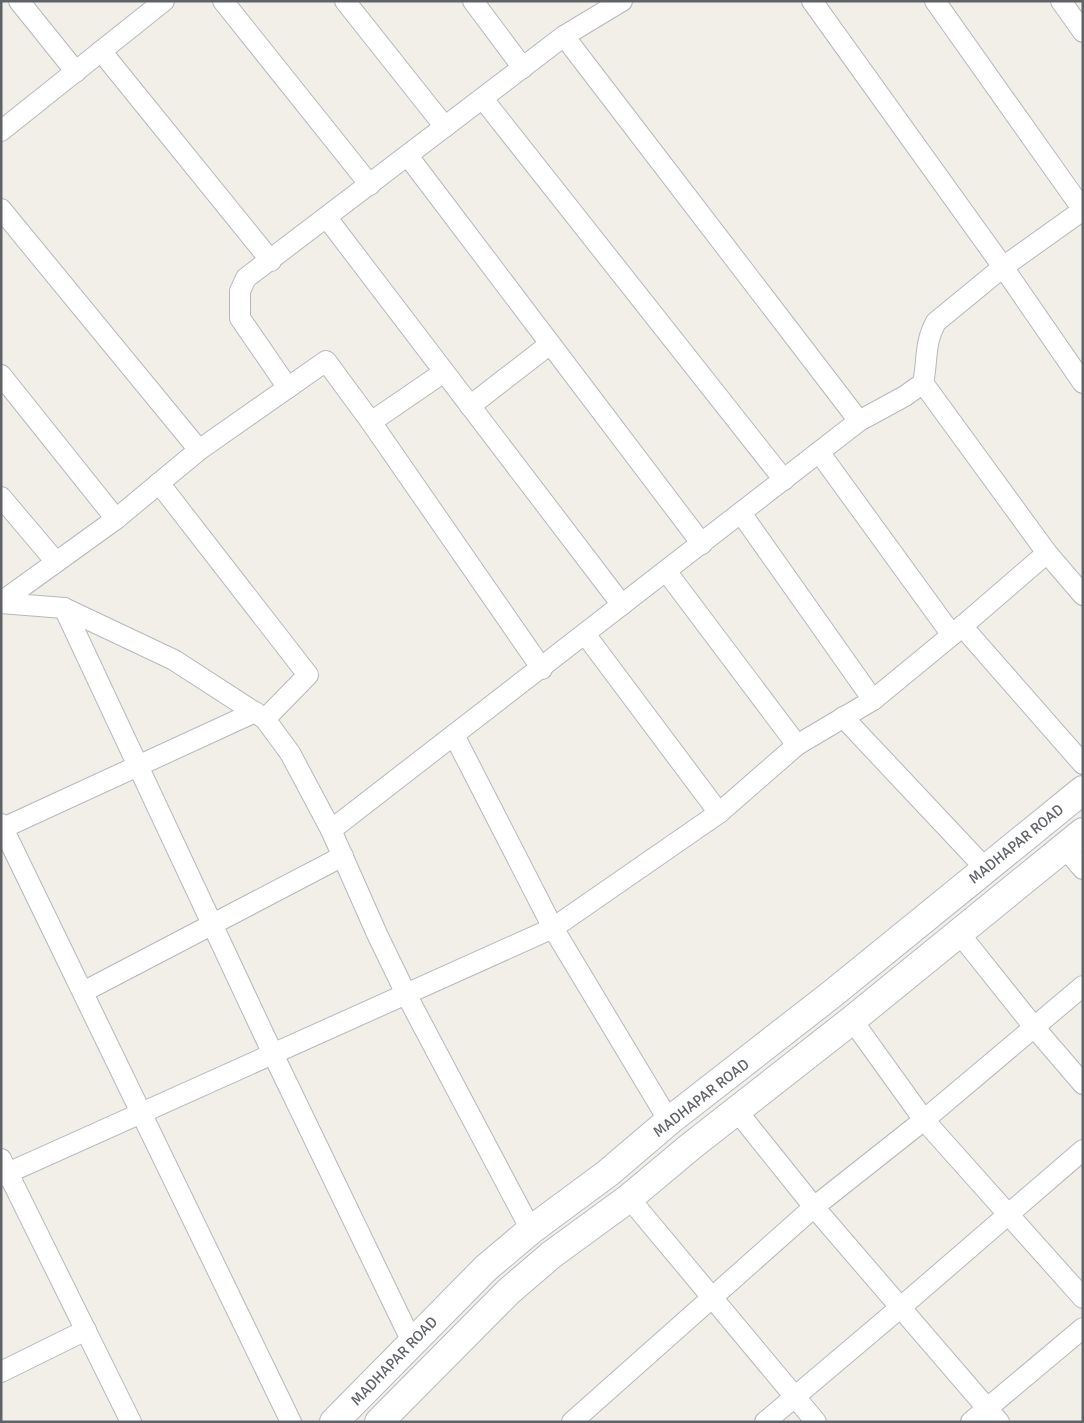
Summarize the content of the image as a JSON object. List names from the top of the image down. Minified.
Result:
{"streets":{"main road":["MADHAPAR ROAD"]}}
